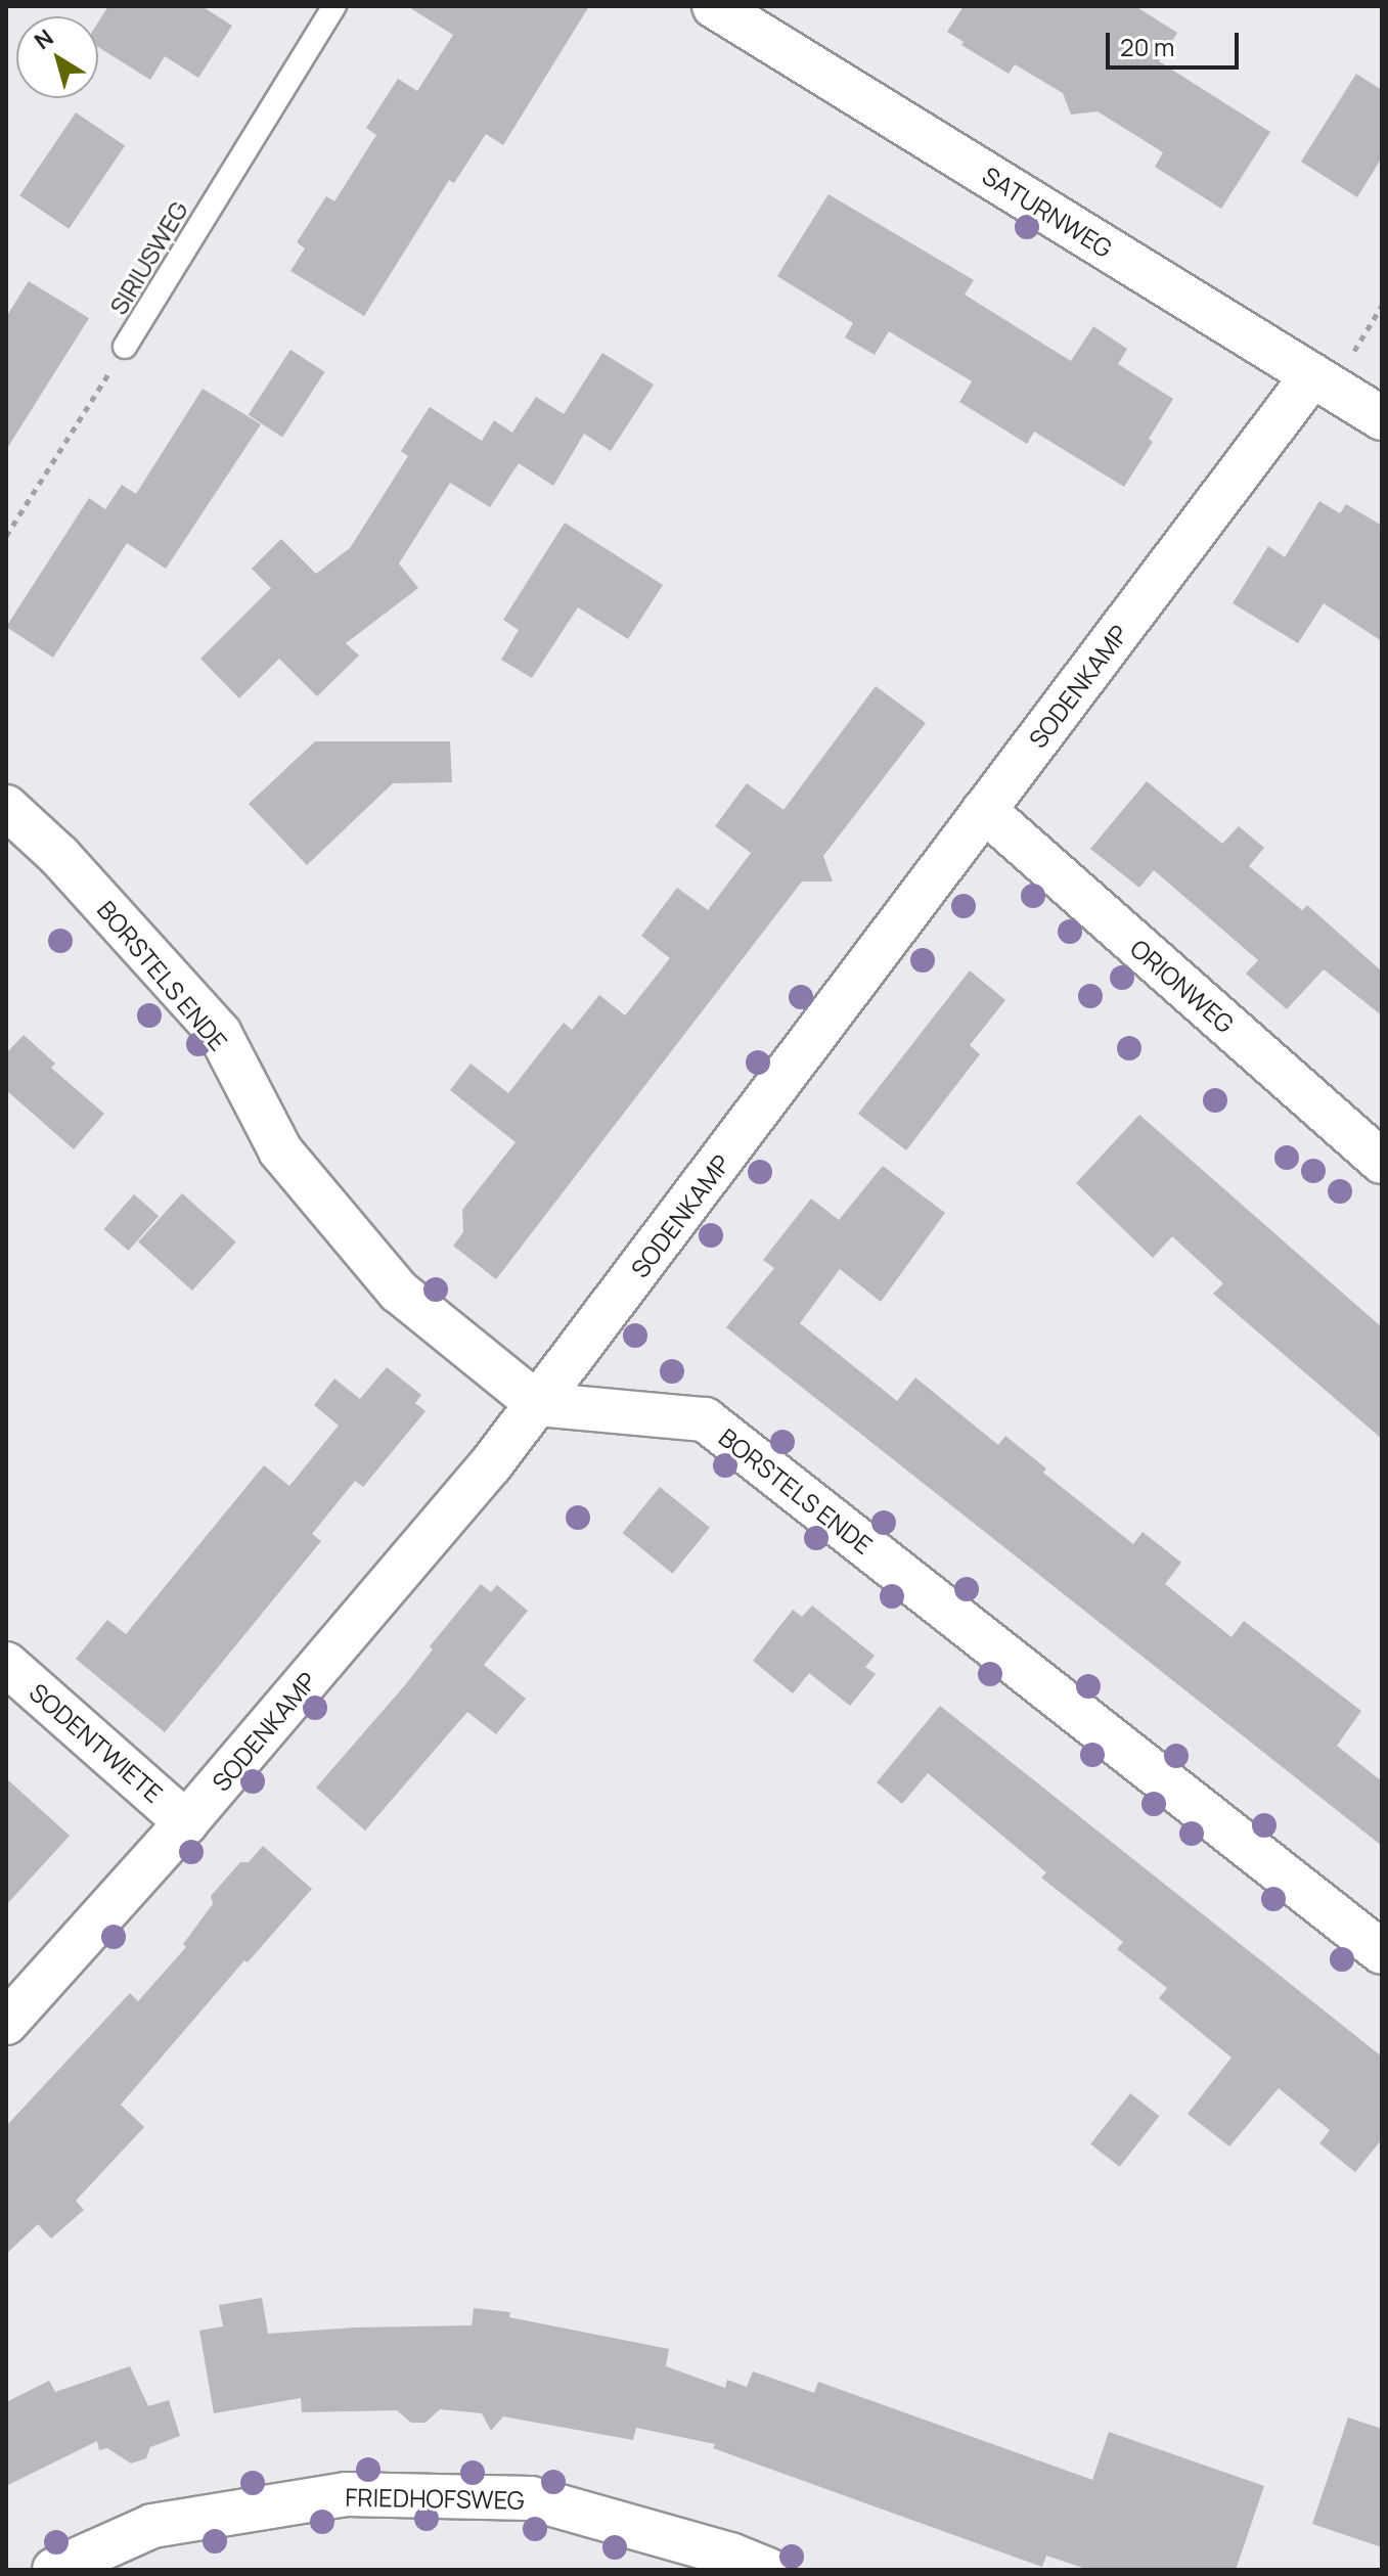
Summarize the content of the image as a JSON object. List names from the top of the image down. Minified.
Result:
{"streets":{"street":["SATURNWEG","SODENKAMP","BORSTELS ENDE","ORIONWEG","SODENTWIETE","FRIEDHOFSWEG"],"lane":["SIRIUSWEG"]},"crossings":[["SATURNWEG","SODENKAMP"],["SODENKAMP","BORSTELS ENDE"],["SODENKAMP","ORIONWEG"],["SODENKAMP","SODENTWIETE"]],"scale_bar":"20 m","north":"top left"}
